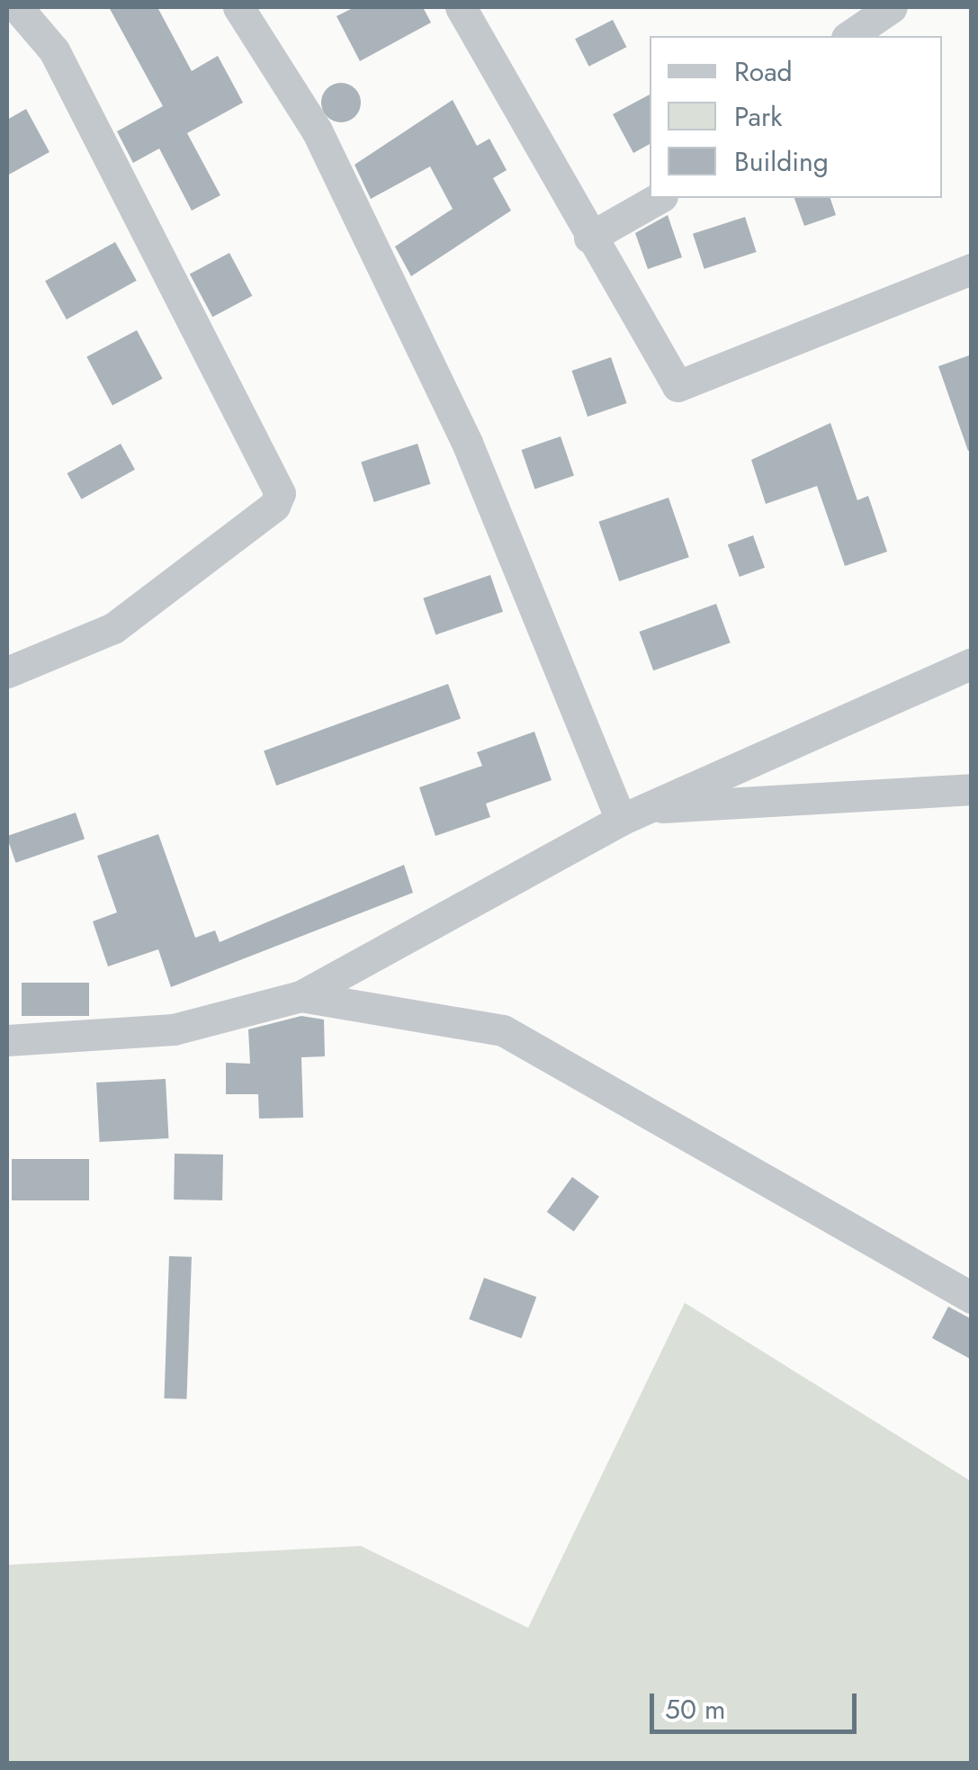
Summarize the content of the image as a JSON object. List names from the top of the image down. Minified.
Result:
{"legend":["Road","Park","Building"],"scale_bar":"50 m"}
